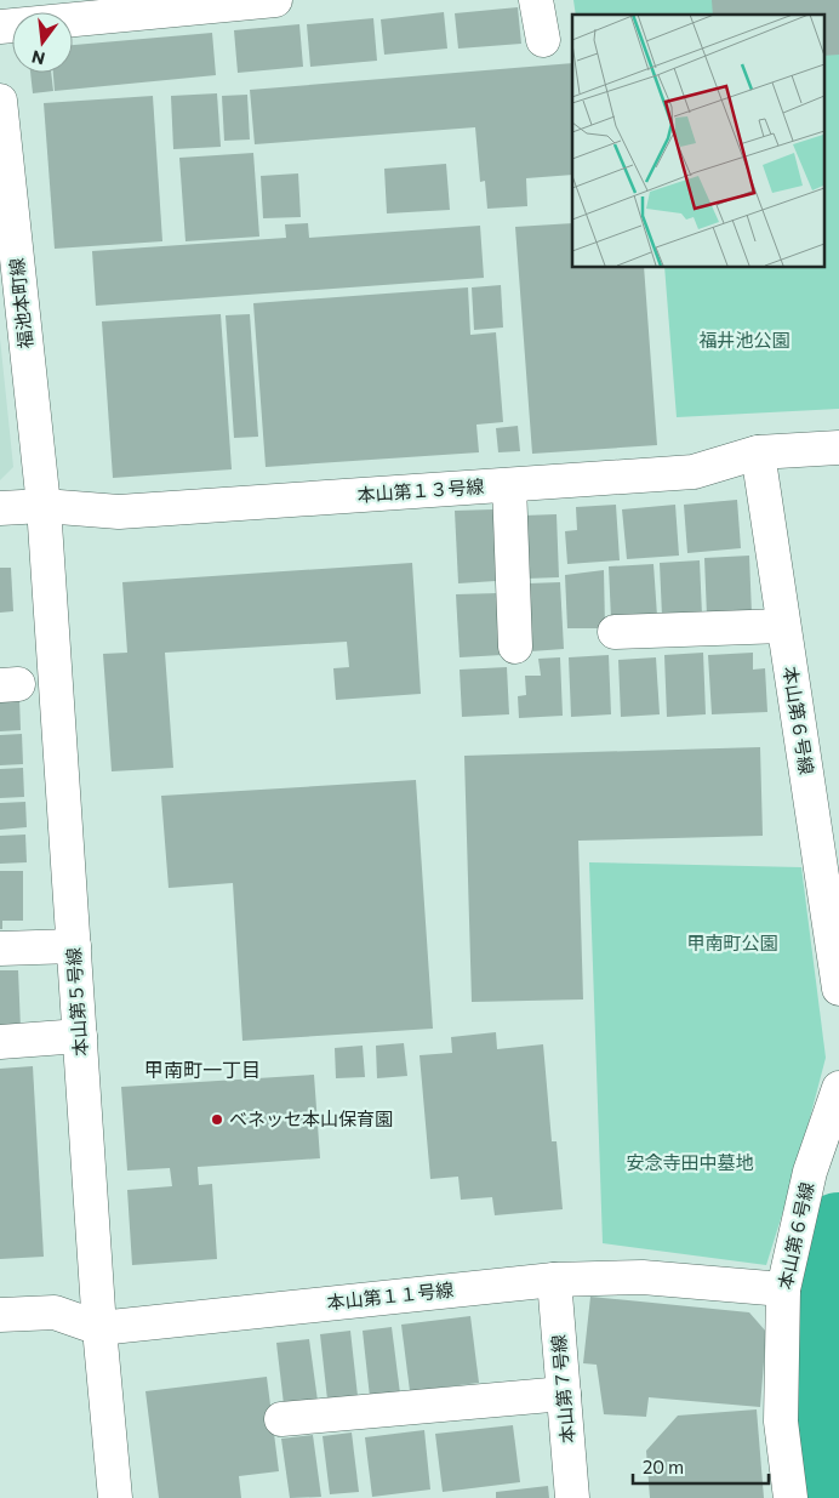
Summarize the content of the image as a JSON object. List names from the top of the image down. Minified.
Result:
{"streets":{"street":["福池本町線","本山第１３号線","本山第６号線","本山第５号線","本山第１１号線","本山第７号線"]},"crossings":[["福池本町線","本山第１３号線"],["福池本町線","本山第５号線"],["本山第１３号線","本山第６号線"],["本山第１３号線","本山第５号線"],["本山第６号線","本山第１１号線"],["本山第５号線","本山第１１号線"],["本山第１１号線","本山第７号線"]],"districts":["甲南町一丁目"],"parks":["福井池公園","甲南町公園","安念寺田中墓地"],"places":["ベネッセ本山保育園"],"scale_bar":"20 m","north":"bottom"}
